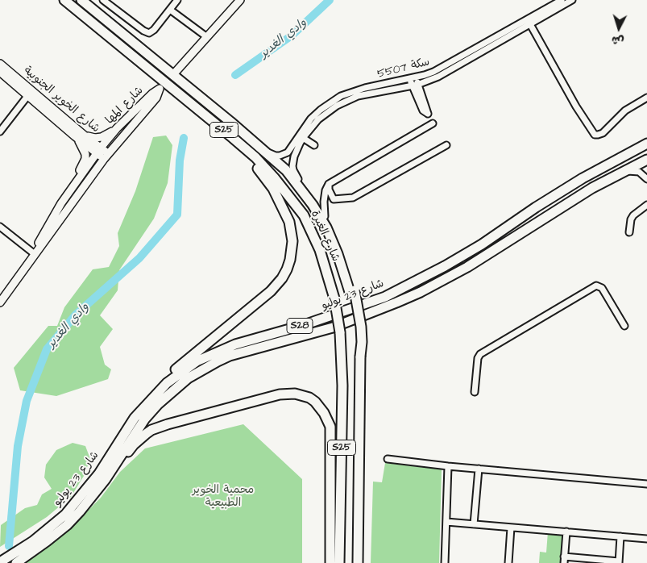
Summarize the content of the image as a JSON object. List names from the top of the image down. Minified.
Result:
{"streets":{"main road":["S25","شارع الغبرة","شارع 23 يوليو","S28"],"street":["سكة 5507","شارع الخوير الجنوبية","شارع المها"]},"crossings":[["سكة 5507","شارع الغبرة"],["شارع الخوير الجنوبية","شارع المها"]],"water":["وادي الغدير"],"parks":["محمية الخوير الطبيعية"],"north":"bottom"}
